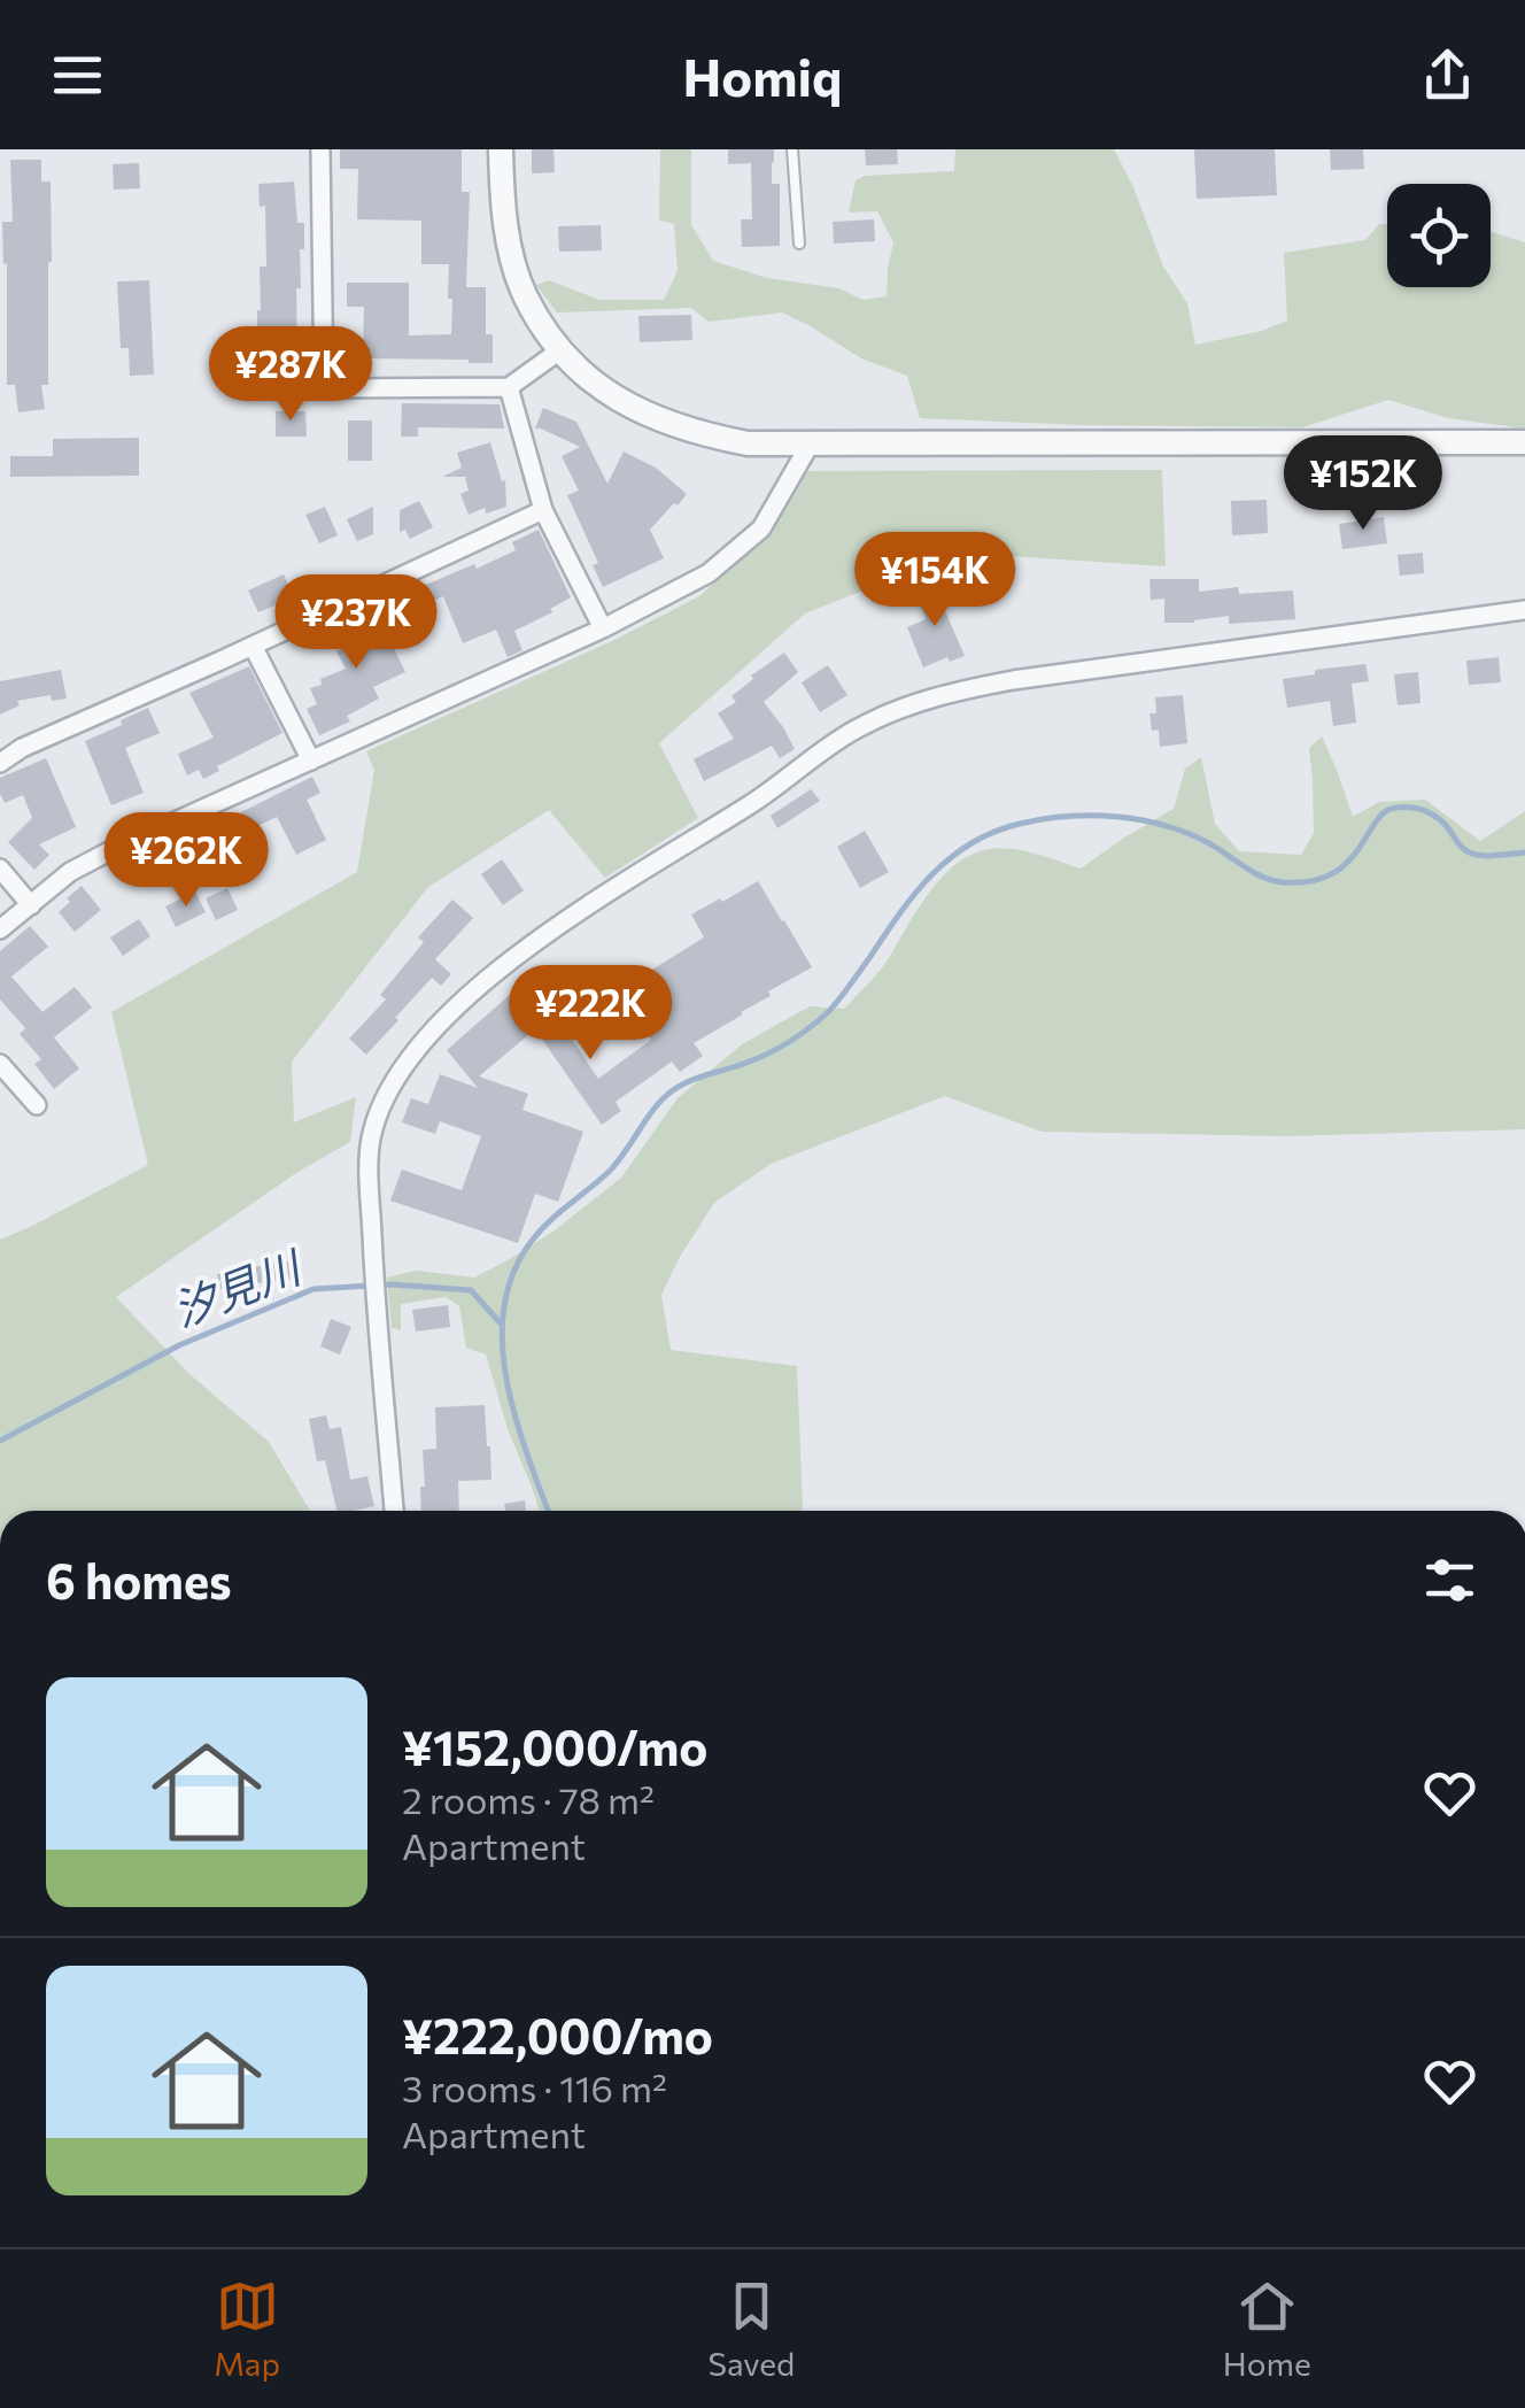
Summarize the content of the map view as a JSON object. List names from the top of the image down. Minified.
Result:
{"water":["汐見川"],"page":{"header":"Homiq","price":["¥287K","¥152K","¥154K","¥237K","¥262K","¥222K"],"heading":"6 homes","list":[{"name":"¥152,000/mo","note":"2 rooms · 78 m² · Apartment"},{"name":"¥222,000/mo","note":"3 rooms · 116 m² · Apartment"}],"tabs":["Map","Saved","Home"]}}
